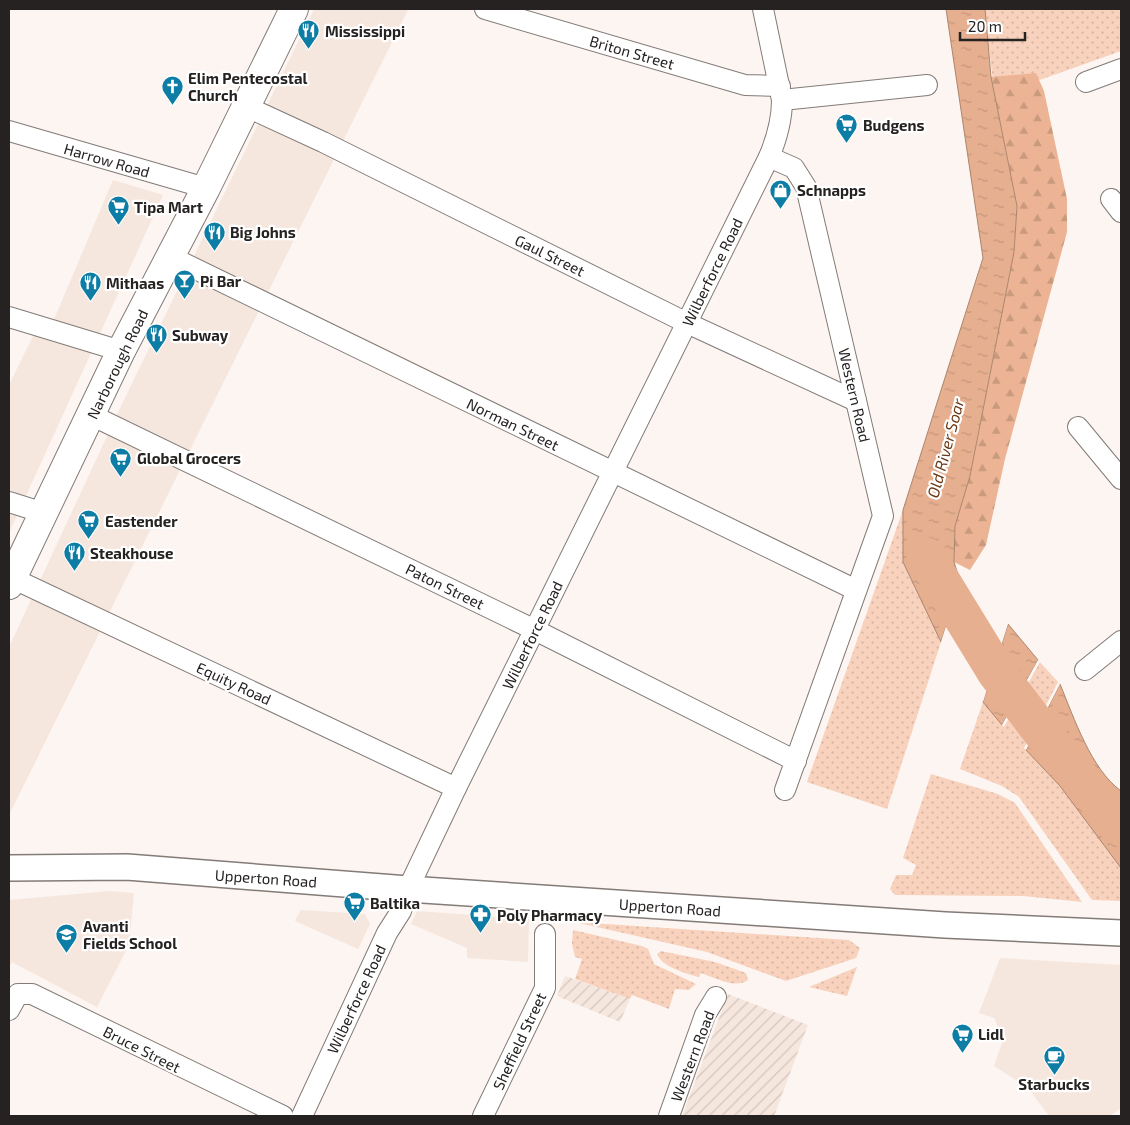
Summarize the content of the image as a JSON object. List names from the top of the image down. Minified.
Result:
{"streets":{"main road":["Narborough Road"],"street":["Briton Street","Harrow Road","Gaul Street","Wilberforce Road","Western Road","Norman Street","Paton Street","Equity Road","Upperton Road","Sheffield Street","Bruce Street"]},"crossings":[["Harrow Road","Narborough Road"],["Gaul Street","Wilberforce Road"],["Gaul Street","Narborough Road"],["Gaul Street","Western Road"],["Wilberforce Road","Western Road"],["Wilberforce Road","Norman Street"],["Wilberforce Road","Paton Street"],["Wilberforce Road","Equity Road"],["Wilberforce Road","Upperton Road"],["Narborough Road","Norman Street"],["Narborough Road","Paton Street"],["Narborough Road","Equity Road"],["Western Road","Norman Street"],["Western Road","Paton Street"]],"water":["Old River Soar"],"places":{"restaurant":["Mississippi","Big Johns","Mithaas","Subway","Steakhouse"],"church":["Elim Pentecostal Church"],"supermarket":["Budgens","Tipa Mart","Global Grocers","Eastender","Baltika","Lidl"],"shop":["Schnapps"],"bar":["Pi Bar"],"pharmacy":["Poly Pharmacy"],"school or university":["Avanti Fields School"],"cafe":["Starbucks"]},"scale_bar":"20 m"}
